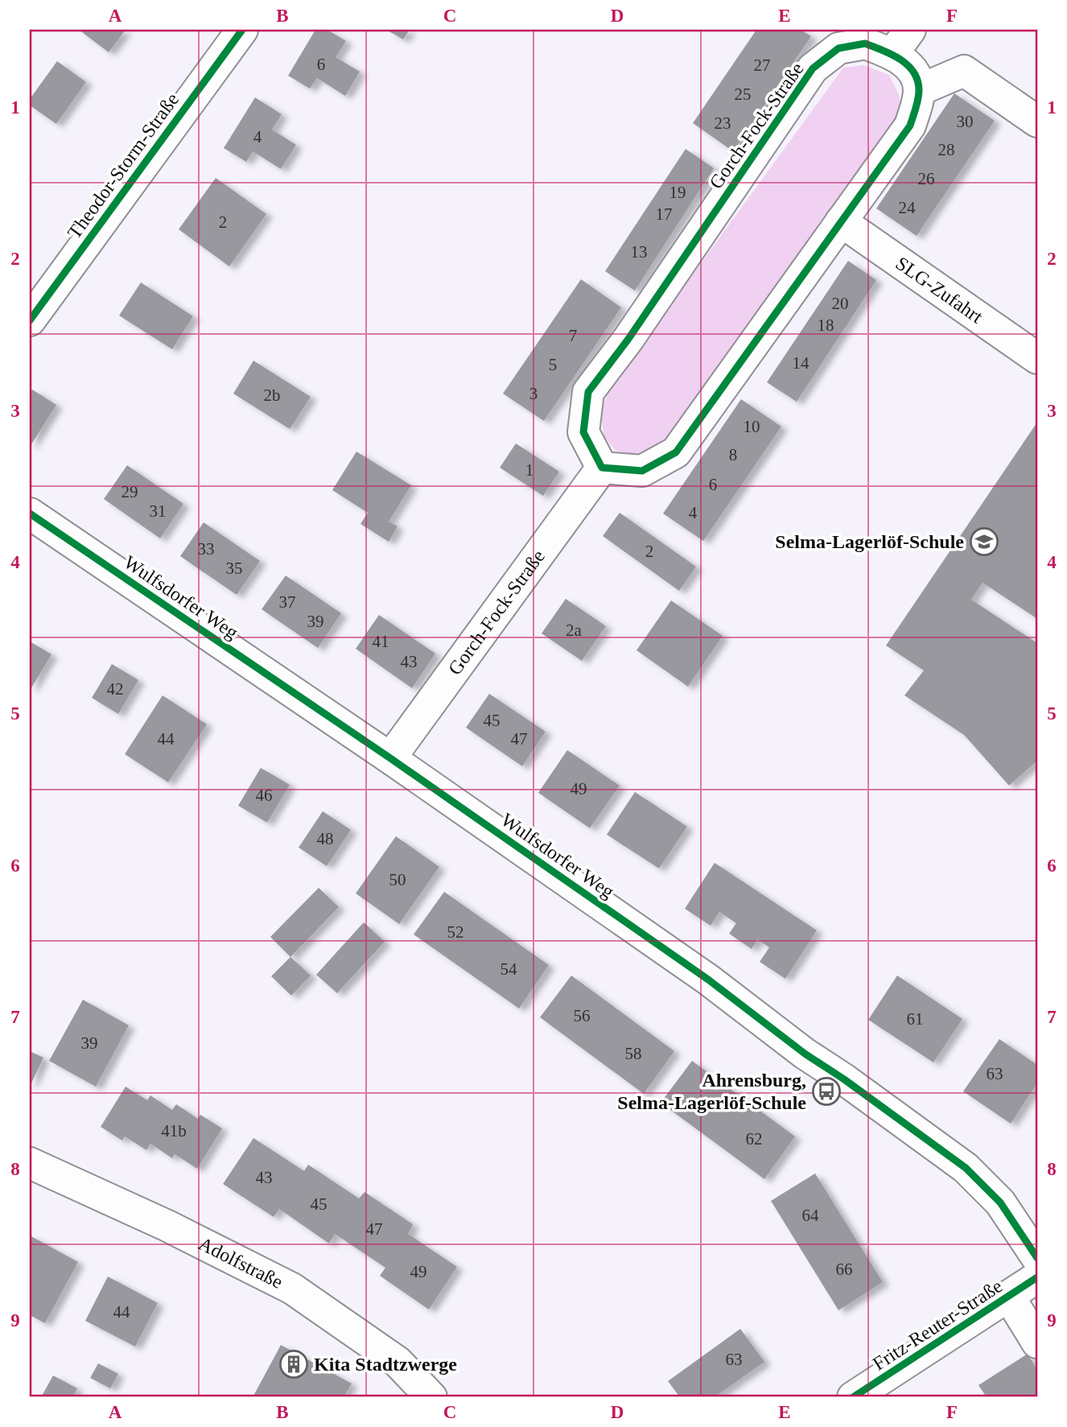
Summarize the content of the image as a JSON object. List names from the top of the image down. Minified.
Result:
{"streets":{"street":["Gorch-Fock-Straße","Theodor-Storm-Straße","SLG-Zufahrt","Wulfsdorfer Weg","Adolfstraße","Fritz-Reuter-Straße"]},"crossings":[["Gorch-Fock-Straße","Wulfsdorfer Weg"]],"places":{"school or university":["Selma-Lagerlöf-Schule"],"bus stop":["Ahrensburg, Selma-Lagerlöf-Schule"],"building":["Kita Stadtzwerge"]},"house_numbers":["6","27","25","30","23","4","28","26","19","24","17","2","13","20","18","7","14","5","3","2b","10","8","1","6","29","31","4","33","2","35","37","39","2a","41","43","42","45","44","47","49","46","48","50","52","54","56","61","39","58","63","41b","62","43","45","64","47","66","49","44","63"],"grid":{"columns":["A","B","C","D","E","F"],"rows":["1","2","3","4","5","6","7","8","9"]}}
